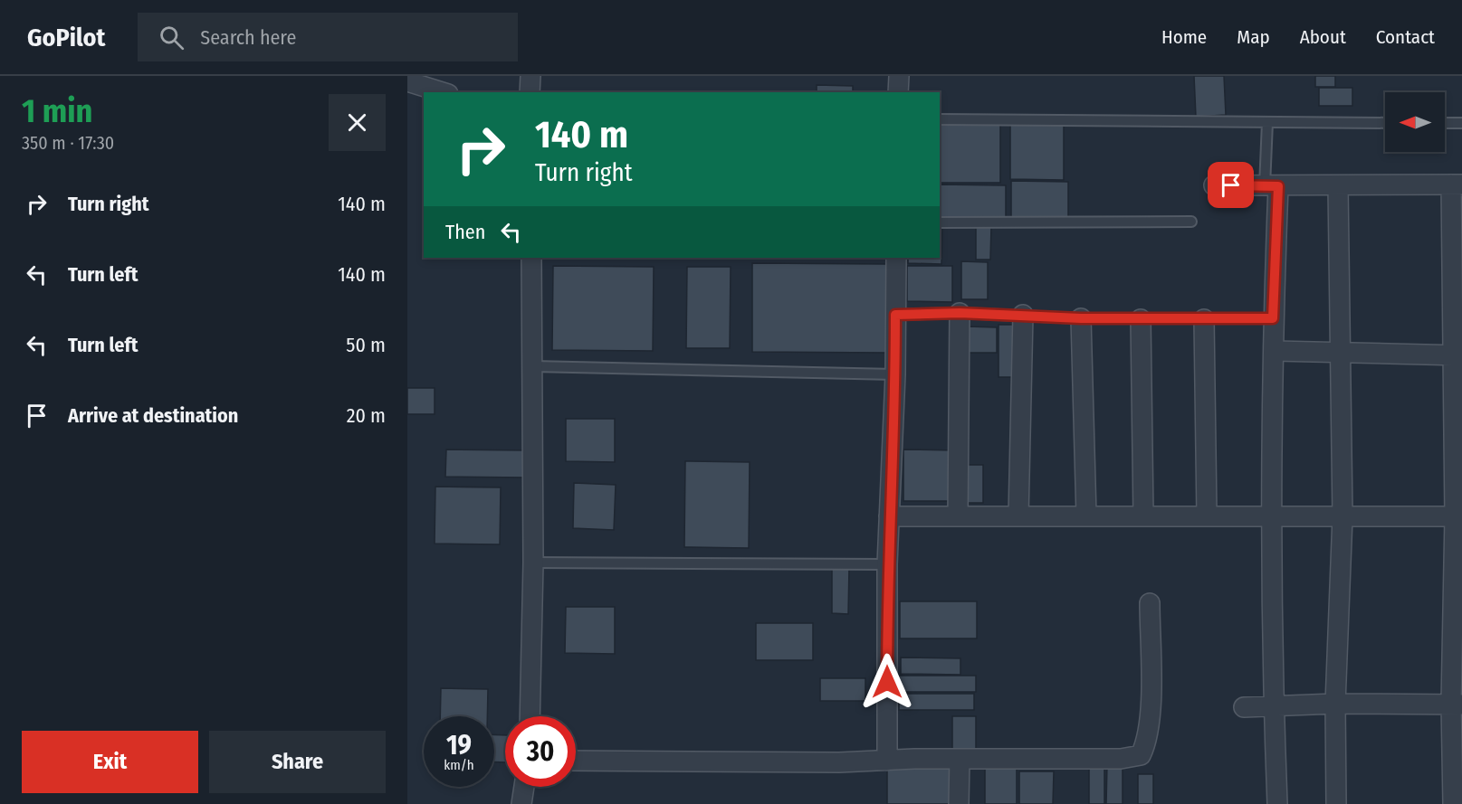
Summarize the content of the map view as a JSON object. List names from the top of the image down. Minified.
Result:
{"north":"left","page":{"header":"GoPilot","search":"Search here","nav":["Home","Map","About","Contact"],"heading":["1 min","350 m · 17:30"],"turn":["140 m","Turn right"],"list":[{"name":"Turn right","value":"140 m"},{"name":"Turn left","value":"140 m"},{"name":"Turn left","value":"50 m"},{"name":"Arrive at destination","value":"20 m"}],"then":"Then","speed":"19 km/h","limit":"30","buttons":["Exit","Share"]}}
